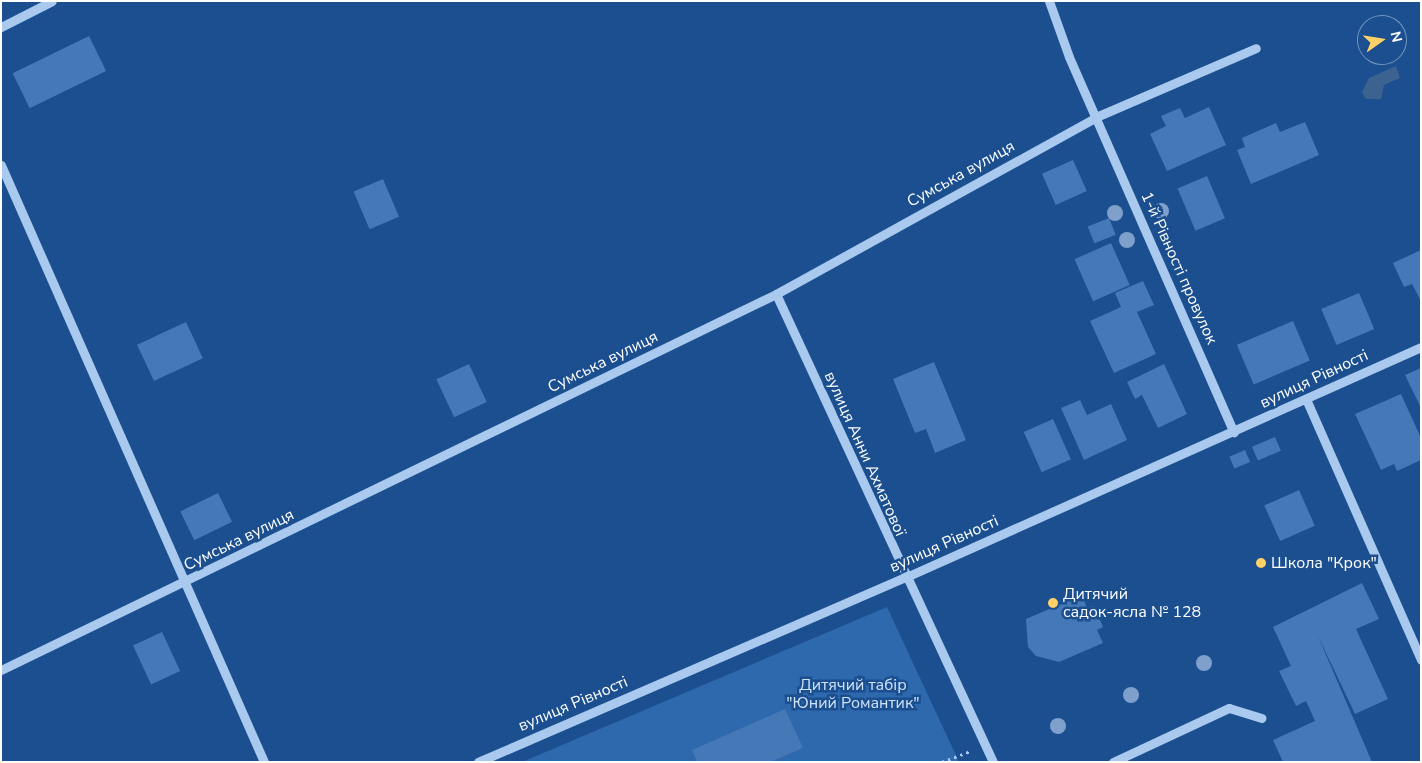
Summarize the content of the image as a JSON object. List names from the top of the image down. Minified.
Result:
{"streets":{"street":["Сумська вулиця","1-й Рівності провулок","вулиця Рівності","вулиця Анни Ахматової"]},"crossings":[["Сумська вулиця","1-й Рівності провулок"],["Сумська вулиця","вулиця Анни Ахматової"],["1-й Рівності провулок","вулиця Рівності"],["вулиця Рівності","вулиця Анни Ахматової"]],"parks":["Дитячий табір \"Юний Романтик\""],"places":["Школа \"Крок\"","Дитячий садок-ясла № 128"],"north":"right"}
